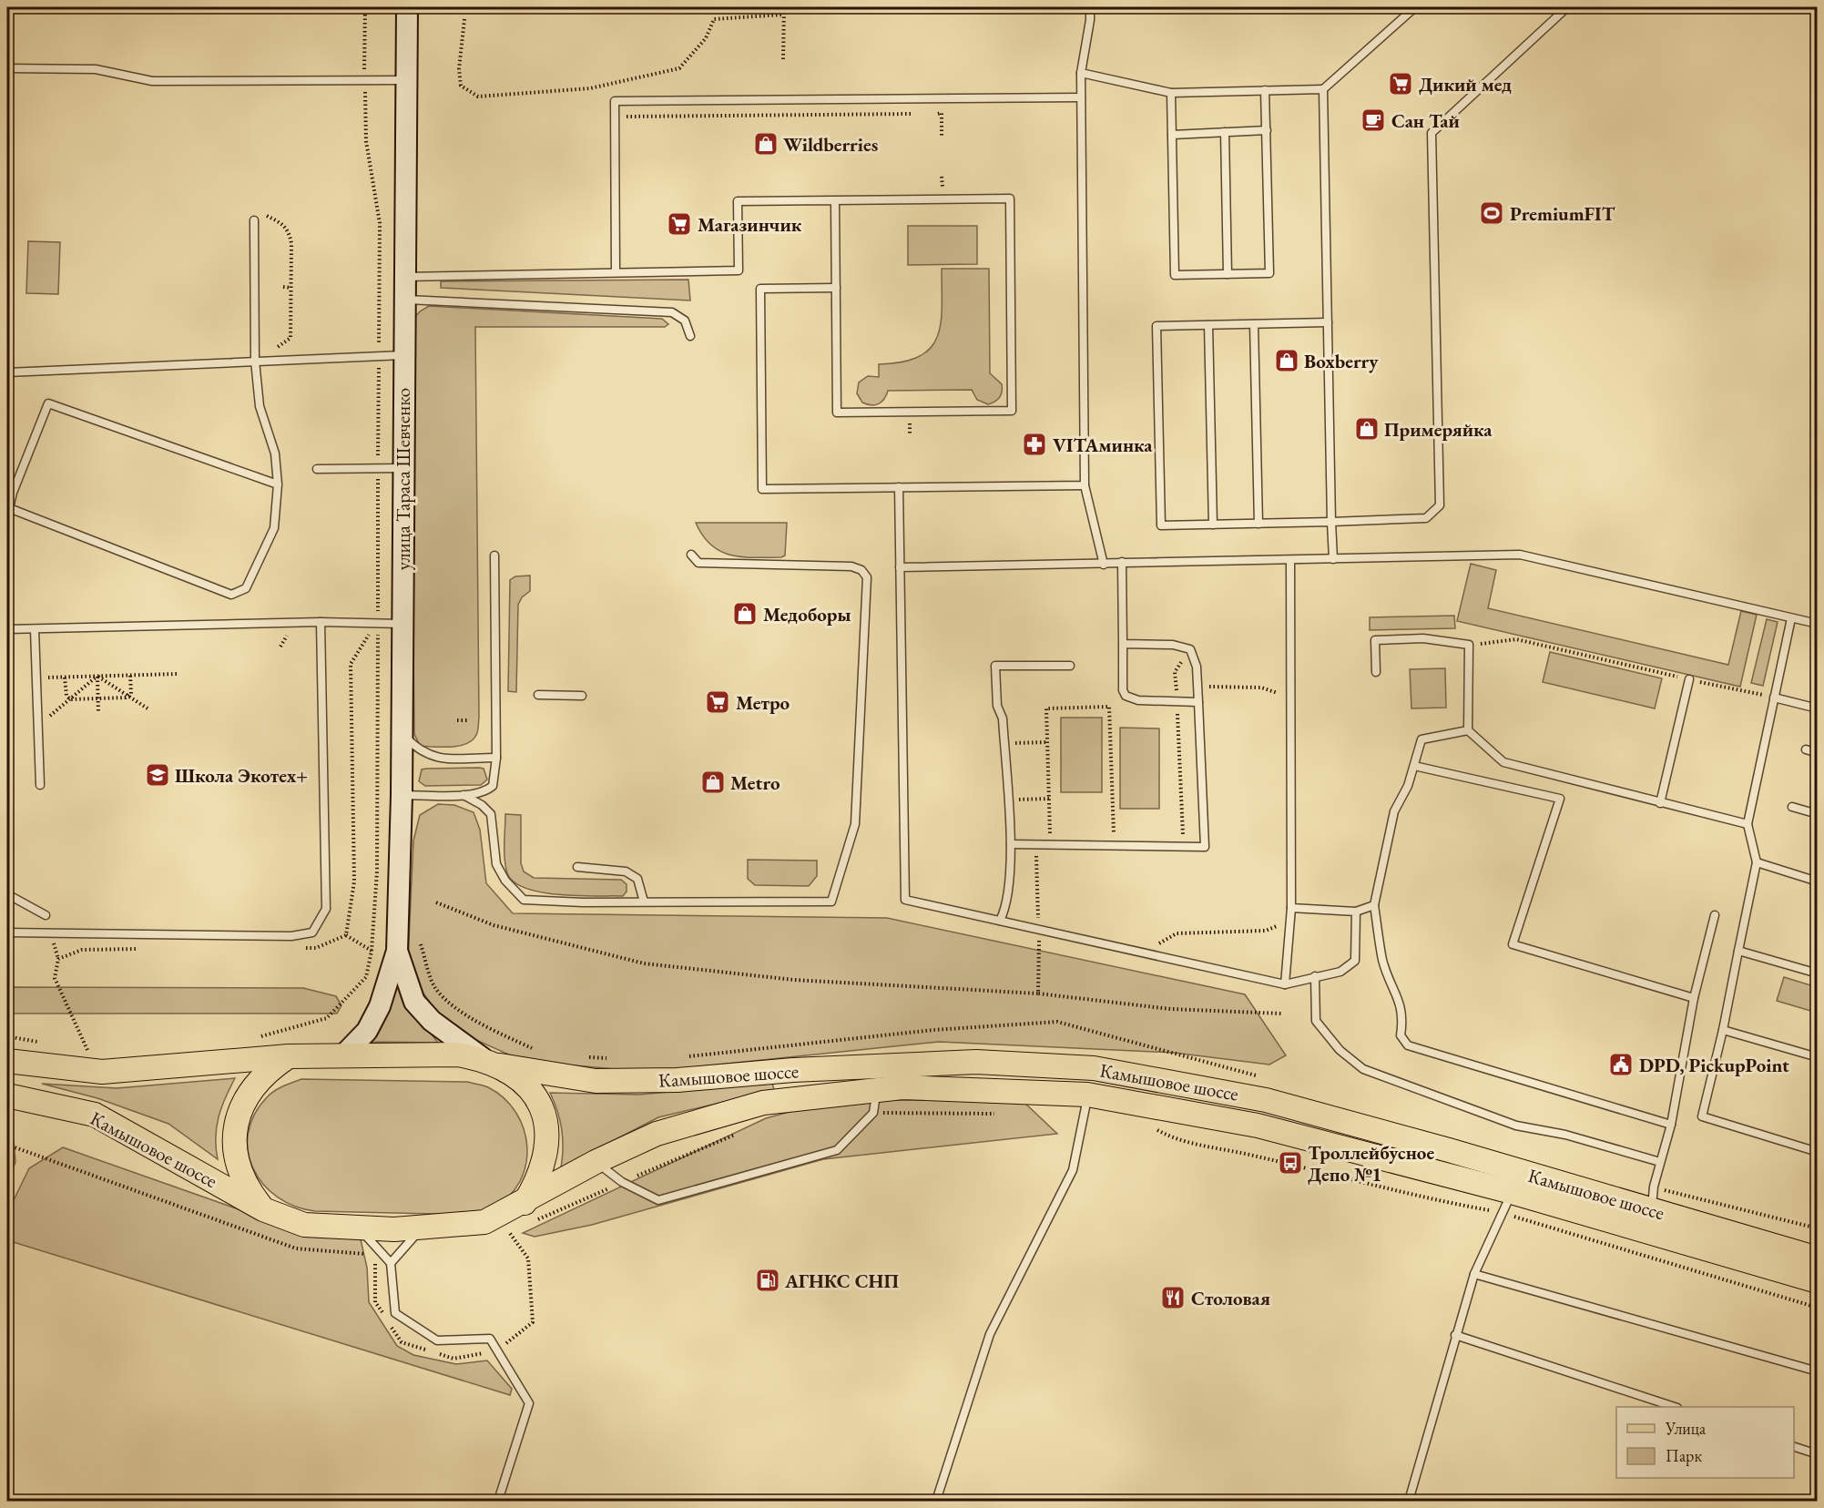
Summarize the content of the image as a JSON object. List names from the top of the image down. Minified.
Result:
{"streets":{"main road":["улица Тараса Шевченко","Камышовое шоссе"]},"crossings":[["улица Тараса Шевченко","Камышовое шоссе"]],"places":{"supermarket":["Дикий мед","Магазинчик","Метро"],"cafe":["Сан Тай"],"shop":["Wildberries","Boxberry","Примеряйка","Медоборы","Metro"],"sports":["PremiumFIT"],"pharmacy":["VITAминка"],"school or university":["Школа Экотех+"],"public building":["DPD, PickupPoint"],"bus stop":["Троллейбусное Депо №1"],"fuel station":["АГНКС СНП"],"restaurant":["Столовая"]},"legend":["Улица","Парк"]}
